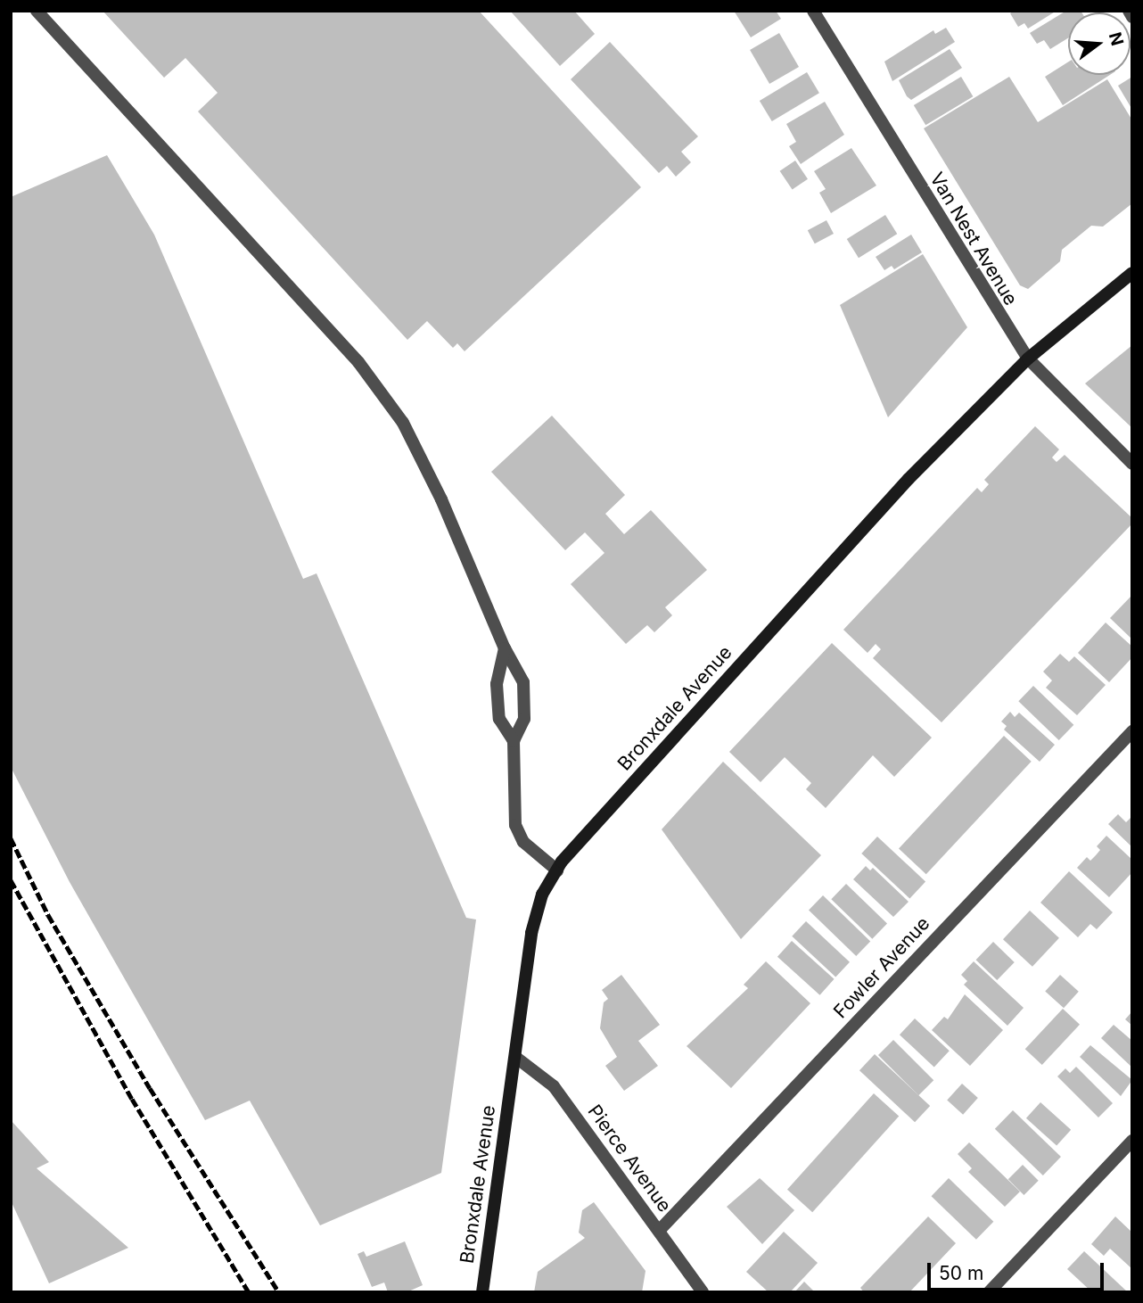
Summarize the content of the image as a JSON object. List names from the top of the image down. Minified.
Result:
{"streets":{"street":["Van Nest Avenue","Bronxdale Avenue","Fowler Avenue","Pierce Avenue"]},"crossings":[["Van Nest Avenue","Bronxdale Avenue"],["Bronxdale Avenue","Pierce Avenue"],["Fowler Avenue","Pierce Avenue"]],"scale_bar":"50 m","north":"right"}
